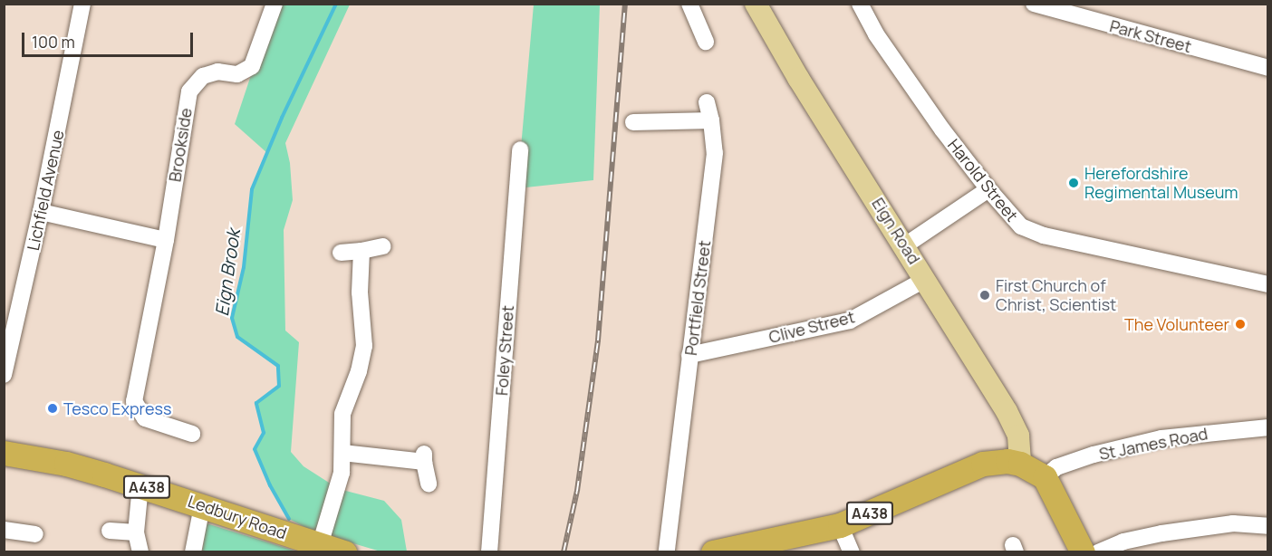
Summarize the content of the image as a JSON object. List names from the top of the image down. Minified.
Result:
{"streets":{"highway":["A438","Ledbury Road"],"main road":["Eign Road"],"street":["Park Street","Brookside","Harold Street","Lichfield Avenue","Portfield Street","Clive Street","Foley Street","St James Road"]},"crossings":[["Eign Road","Clive Street"],["Eign Road","A438"],["Portfield Street","Clive Street"],["St James Road","A438"]],"water":["Eign Brook"],"places":["Herefordshire Regimental Museum","First Church of Christ, Scientist","The Volunteer","Tesco Express"],"scale_bar":"100 m"}
